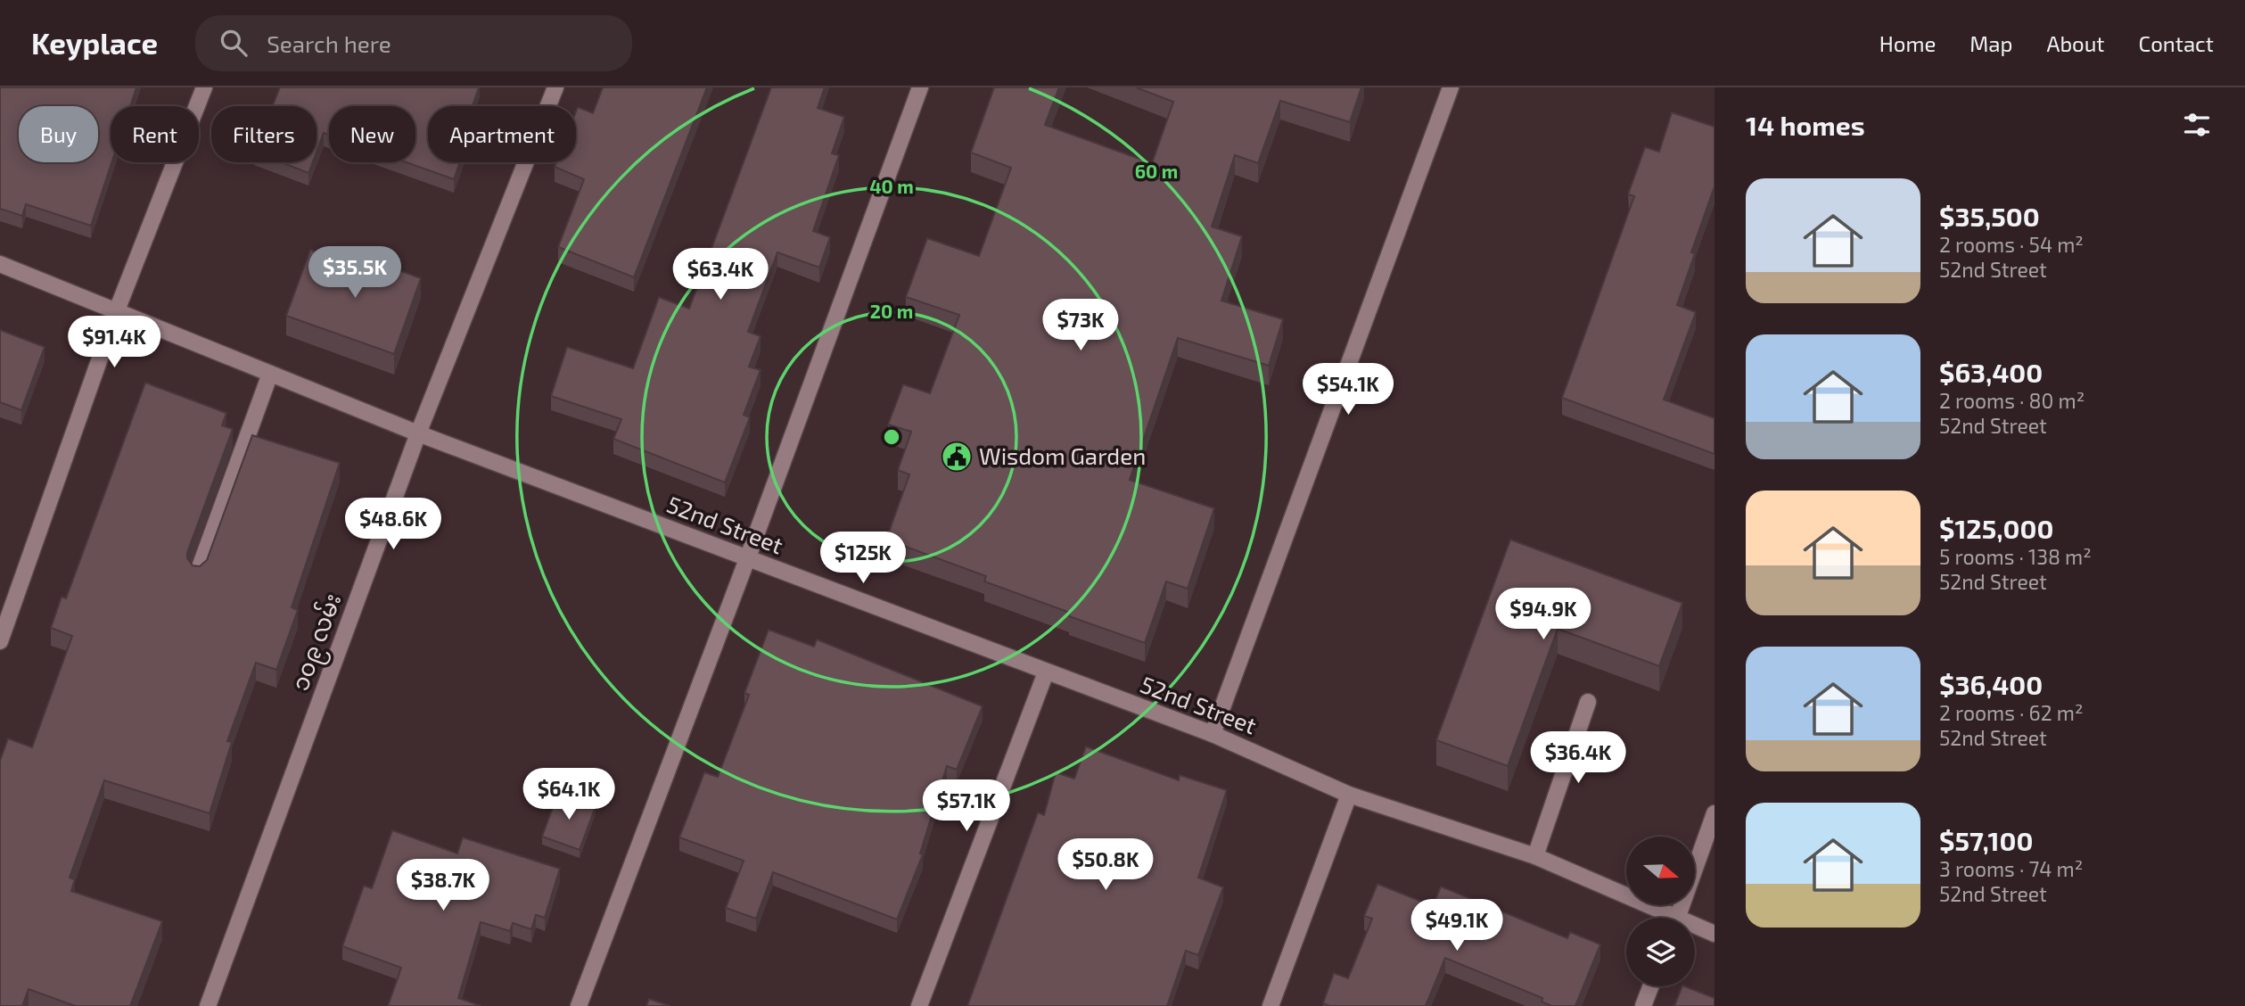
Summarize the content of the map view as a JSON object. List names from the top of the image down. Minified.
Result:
{"streets":{"street":["52nd Street","၁၀၉ လမ်း"]},"crossings":[["52nd Street","၁၀၉ လမ်း"]],"places":{"public building":["Wisdom Garden"]},"north":"right","page":{"header":"Keyplace","search":"Search here","nav":["Home","Map","About","Contact"],"heading":"14 homes","chip":["Buy","Rent","Filters","New","Apartment"],"list":[{"name":"$35,500","note":"2 rooms · 54 m² · 52nd Street"},{"name":"$63,400","note":"2 rooms · 80 m² · 52nd Street"},{"name":"$125,000","note":"5 rooms · 138 m² · 52nd Street"},{"name":"$36,400","note":"2 rooms · 62 m² · 52nd Street"},{"name":"$57,100","note":"3 rooms · 74 m² · 52nd Street"}],"price":["$35.5K","$63.4K","$73K","$91.4K","$54.1K","$48.6K","$125K","$94.9K","$36.4K","$64.1K","$57.1K","$50.8K","$38.7K","$49.1K"]},"rings":["60 m","40 m","20 m"]}
